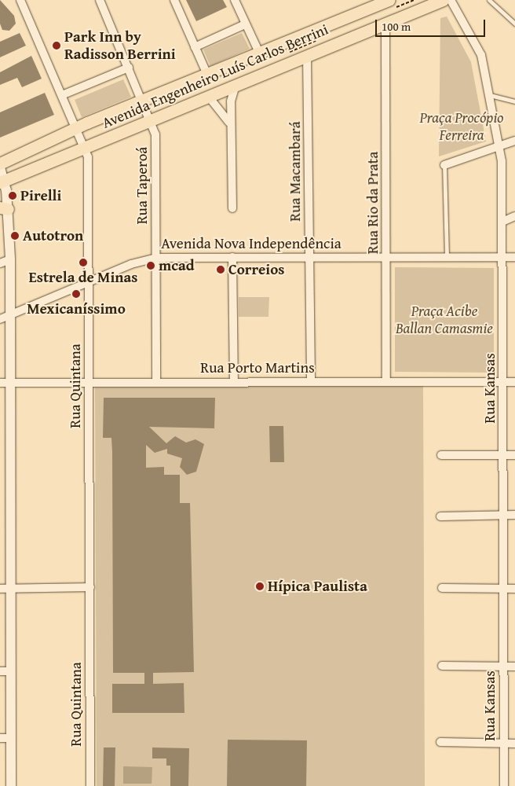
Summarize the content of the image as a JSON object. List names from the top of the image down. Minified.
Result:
{"streets":{"main road":["Avenida Engenheiro Luís Carlos Berrini"],"street":["Rua Macambará","Rua Taperoá","Rua Rio da Prata","Avenida Nova Independência","Rua Porto Martins","Rua Quintana","Rua Kansas"]},"crossings":[["Avenida Engenheiro Luís Carlos Berrini","Rua Macambará"],["Avenida Engenheiro Luís Carlos Berrini","Rua Taperoá"],["Avenida Engenheiro Luís Carlos Berrini","Rua Rio da Prata"],["Avenida Engenheiro Luís Carlos Berrini","Rua Quintana"],["Rua Macambará","Avenida Nova Independência"],["Rua Macambará","Rua Porto Martins"],["Rua Taperoá","Avenida Nova Independência"],["Rua Taperoá","Rua Porto Martins"],["Rua Rio da Prata","Avenida Nova Independência"],["Rua Rio da Prata","Rua Porto Martins"],["Avenida Nova Independência","Rua Quintana"],["Avenida Nova Independência","Rua Kansas"],["Rua Porto Martins","Rua Quintana"],["Rua Porto Martins","Rua Kansas"]],"parks":["Praça Procópio Ferreira","Praça Acibe Ballan Camasmie"],"places":["Park Inn by Radisson Berrini","Pirelli","Autotron","Estrela de Minas","mcad","Correios","Mexicaníssimo","Hípica Paulista"],"scale_bar":"100 m"}
